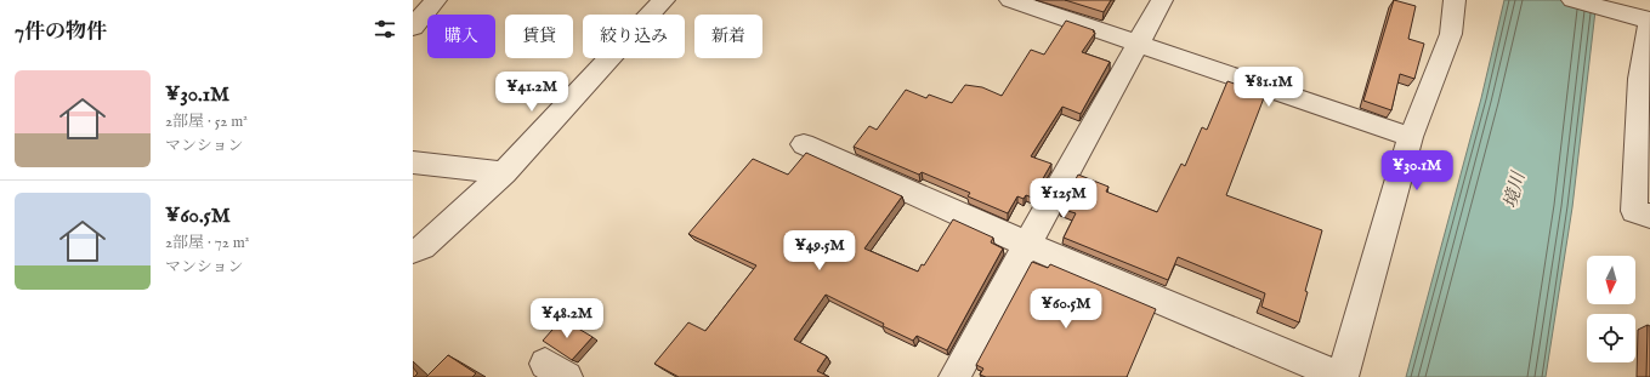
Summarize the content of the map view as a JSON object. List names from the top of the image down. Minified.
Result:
{"water":["境川"],"north":"bottom","page":{"heading":"7件の物件","chip":["購入","賃貸","絞り込み","新着"],"list":[{"name":"¥30.1M","note":"2部屋 · 52 m² · マンション"},{"name":"¥60.5M","note":"2部屋 · 72 m² · マンション"}],"price":["¥81.1M","¥41.2M","¥30.1M","¥125M","¥49.5M","¥60.5M","¥48.2M"]}}
